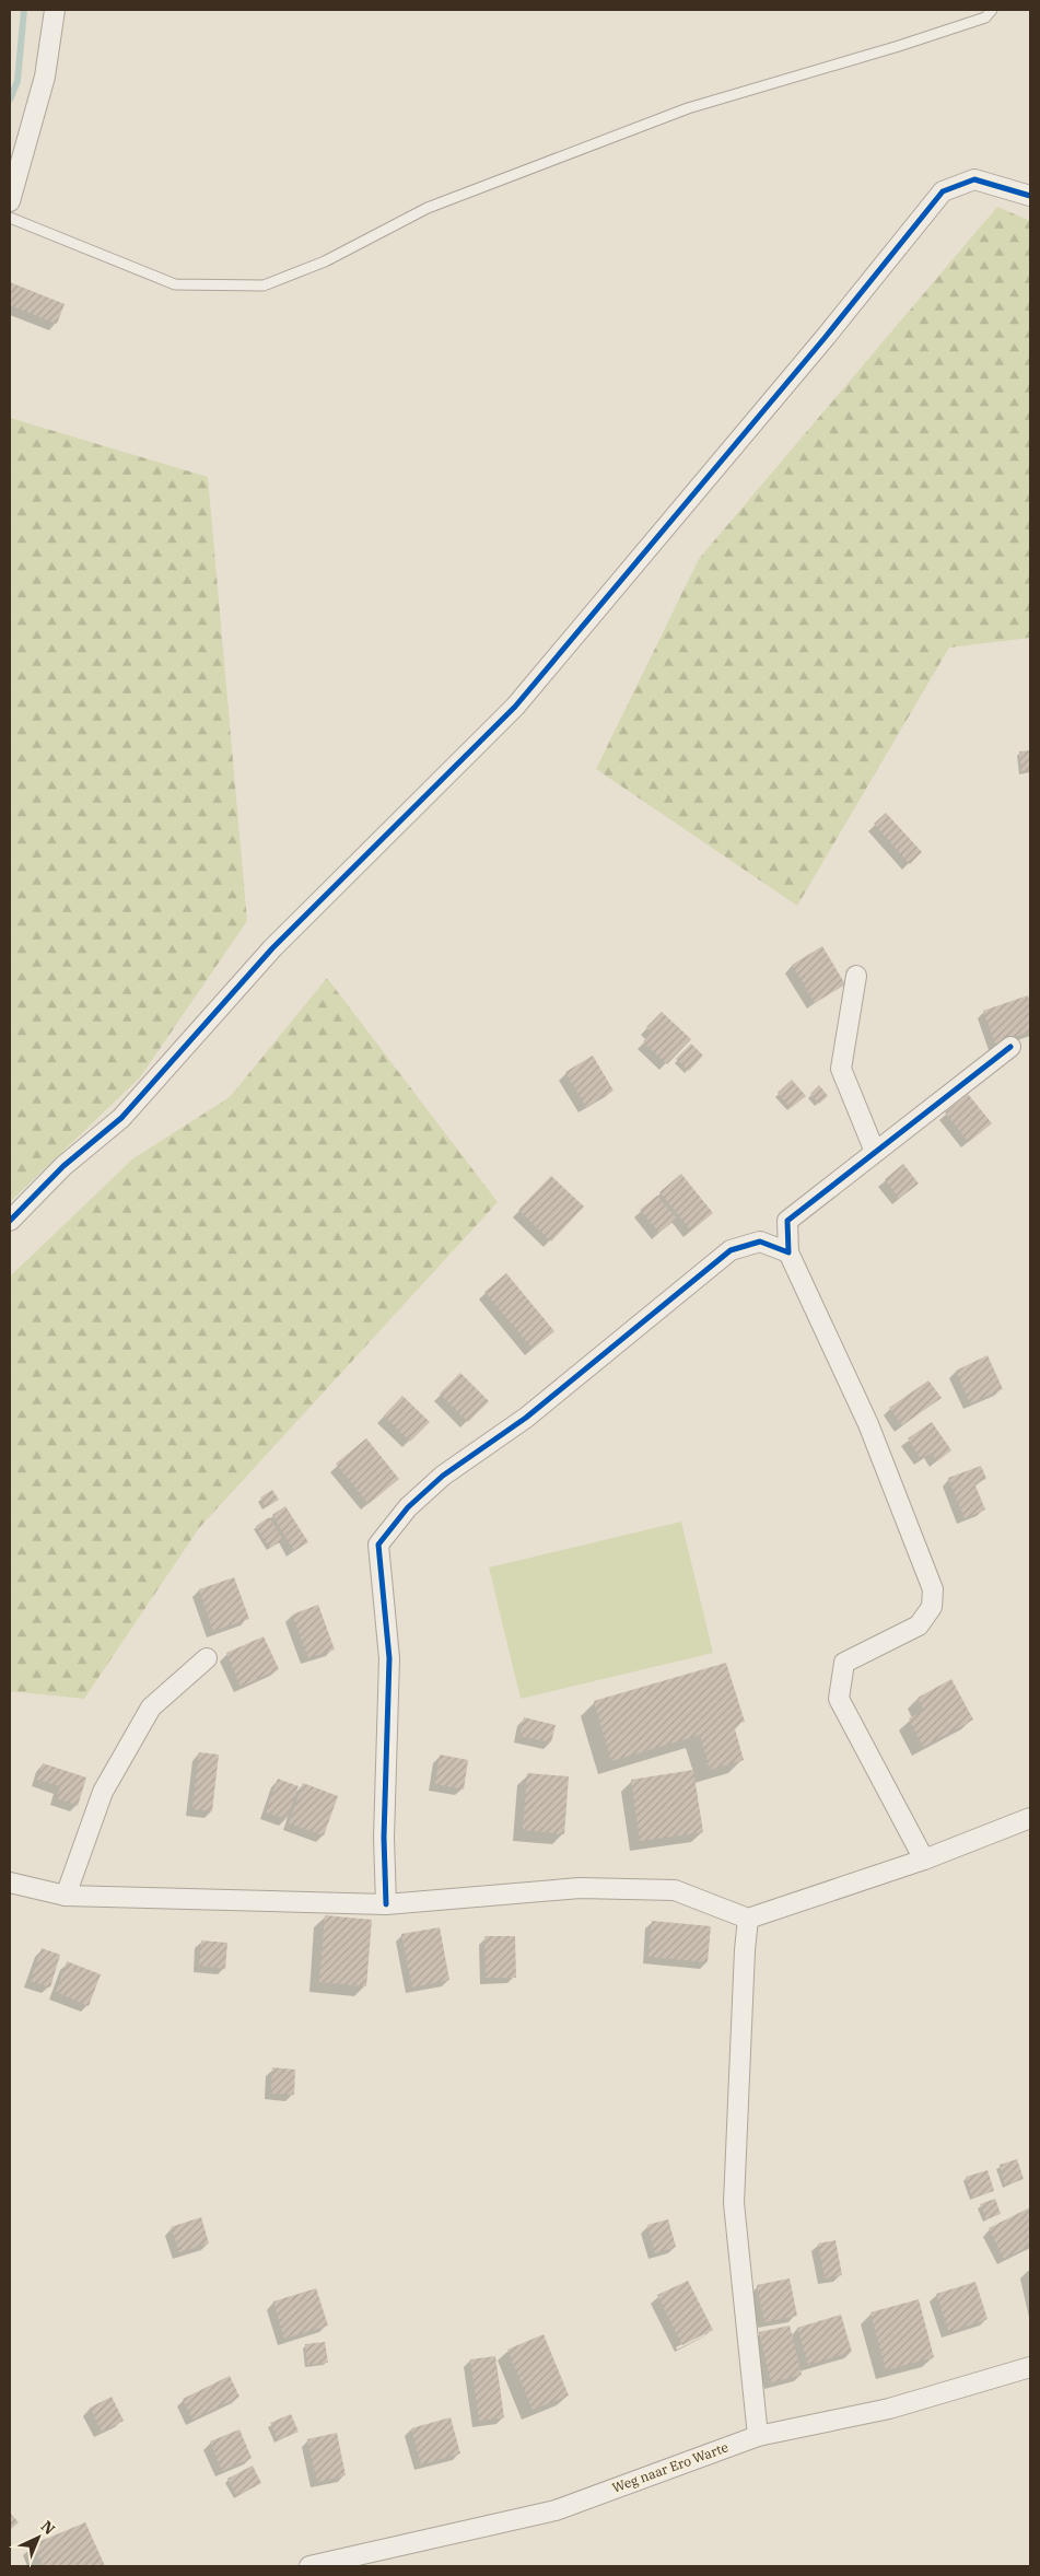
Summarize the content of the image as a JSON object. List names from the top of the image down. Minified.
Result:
{"streets":{"street":["Weg naar Ero Warte"]},"north":"top right"}
